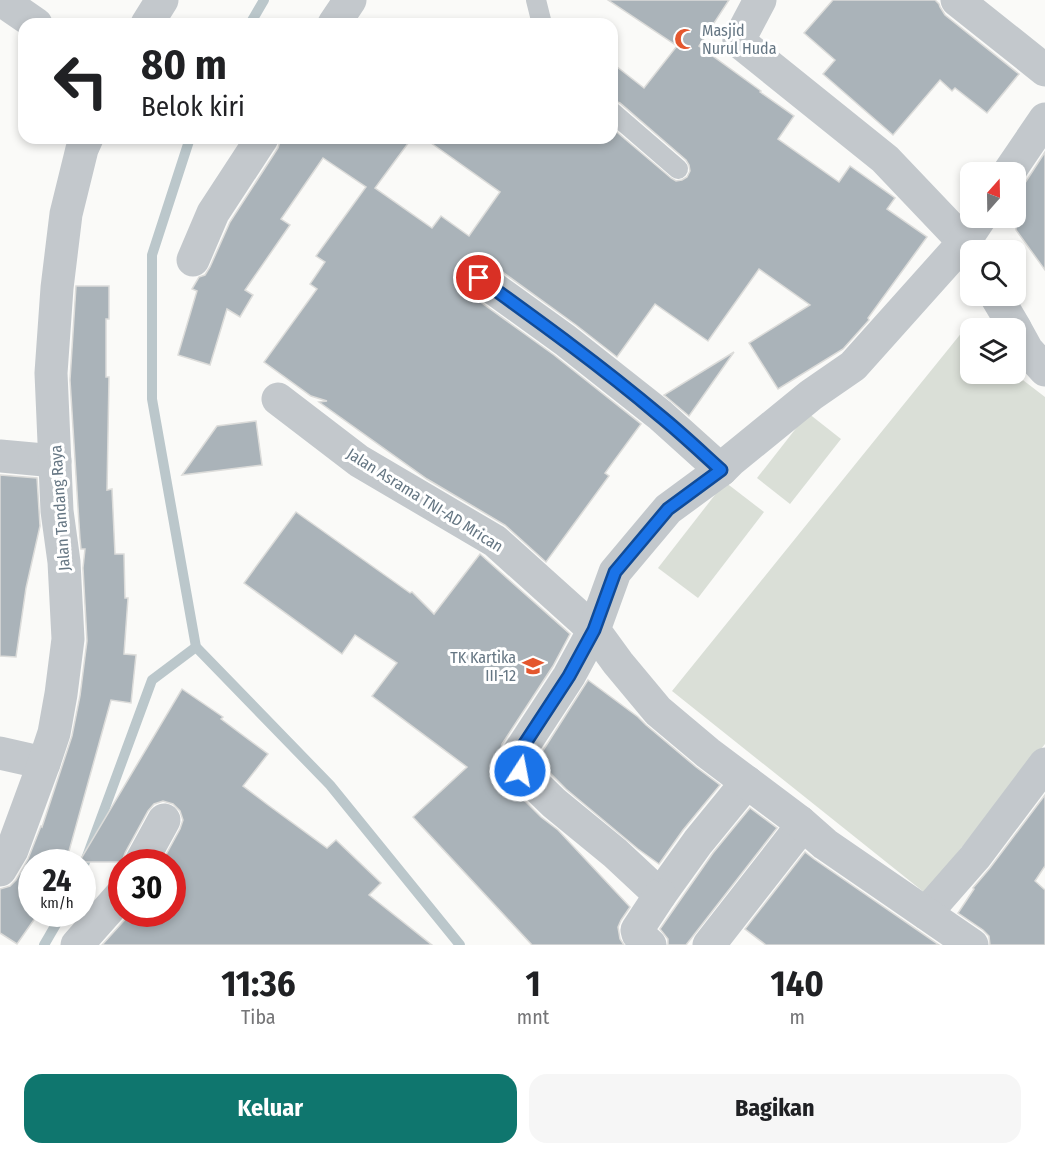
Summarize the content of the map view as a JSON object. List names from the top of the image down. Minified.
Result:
{"streets":{"street":["Jalan Asrama TNI-AD Mrican","Jalan Tandang Raya"]},"places":{"mosque":["Masjid Nurul Huda"],"school or university":["TK Kartika III-12"]},"north":"top","page":{"turn":["80 m","Belok kiri"],"speed":"24 km/h","limit":"30","eta":["11:36","Tiba","1","mnt","140","m"],"buttons":["Keluar","Bagikan"]}}
